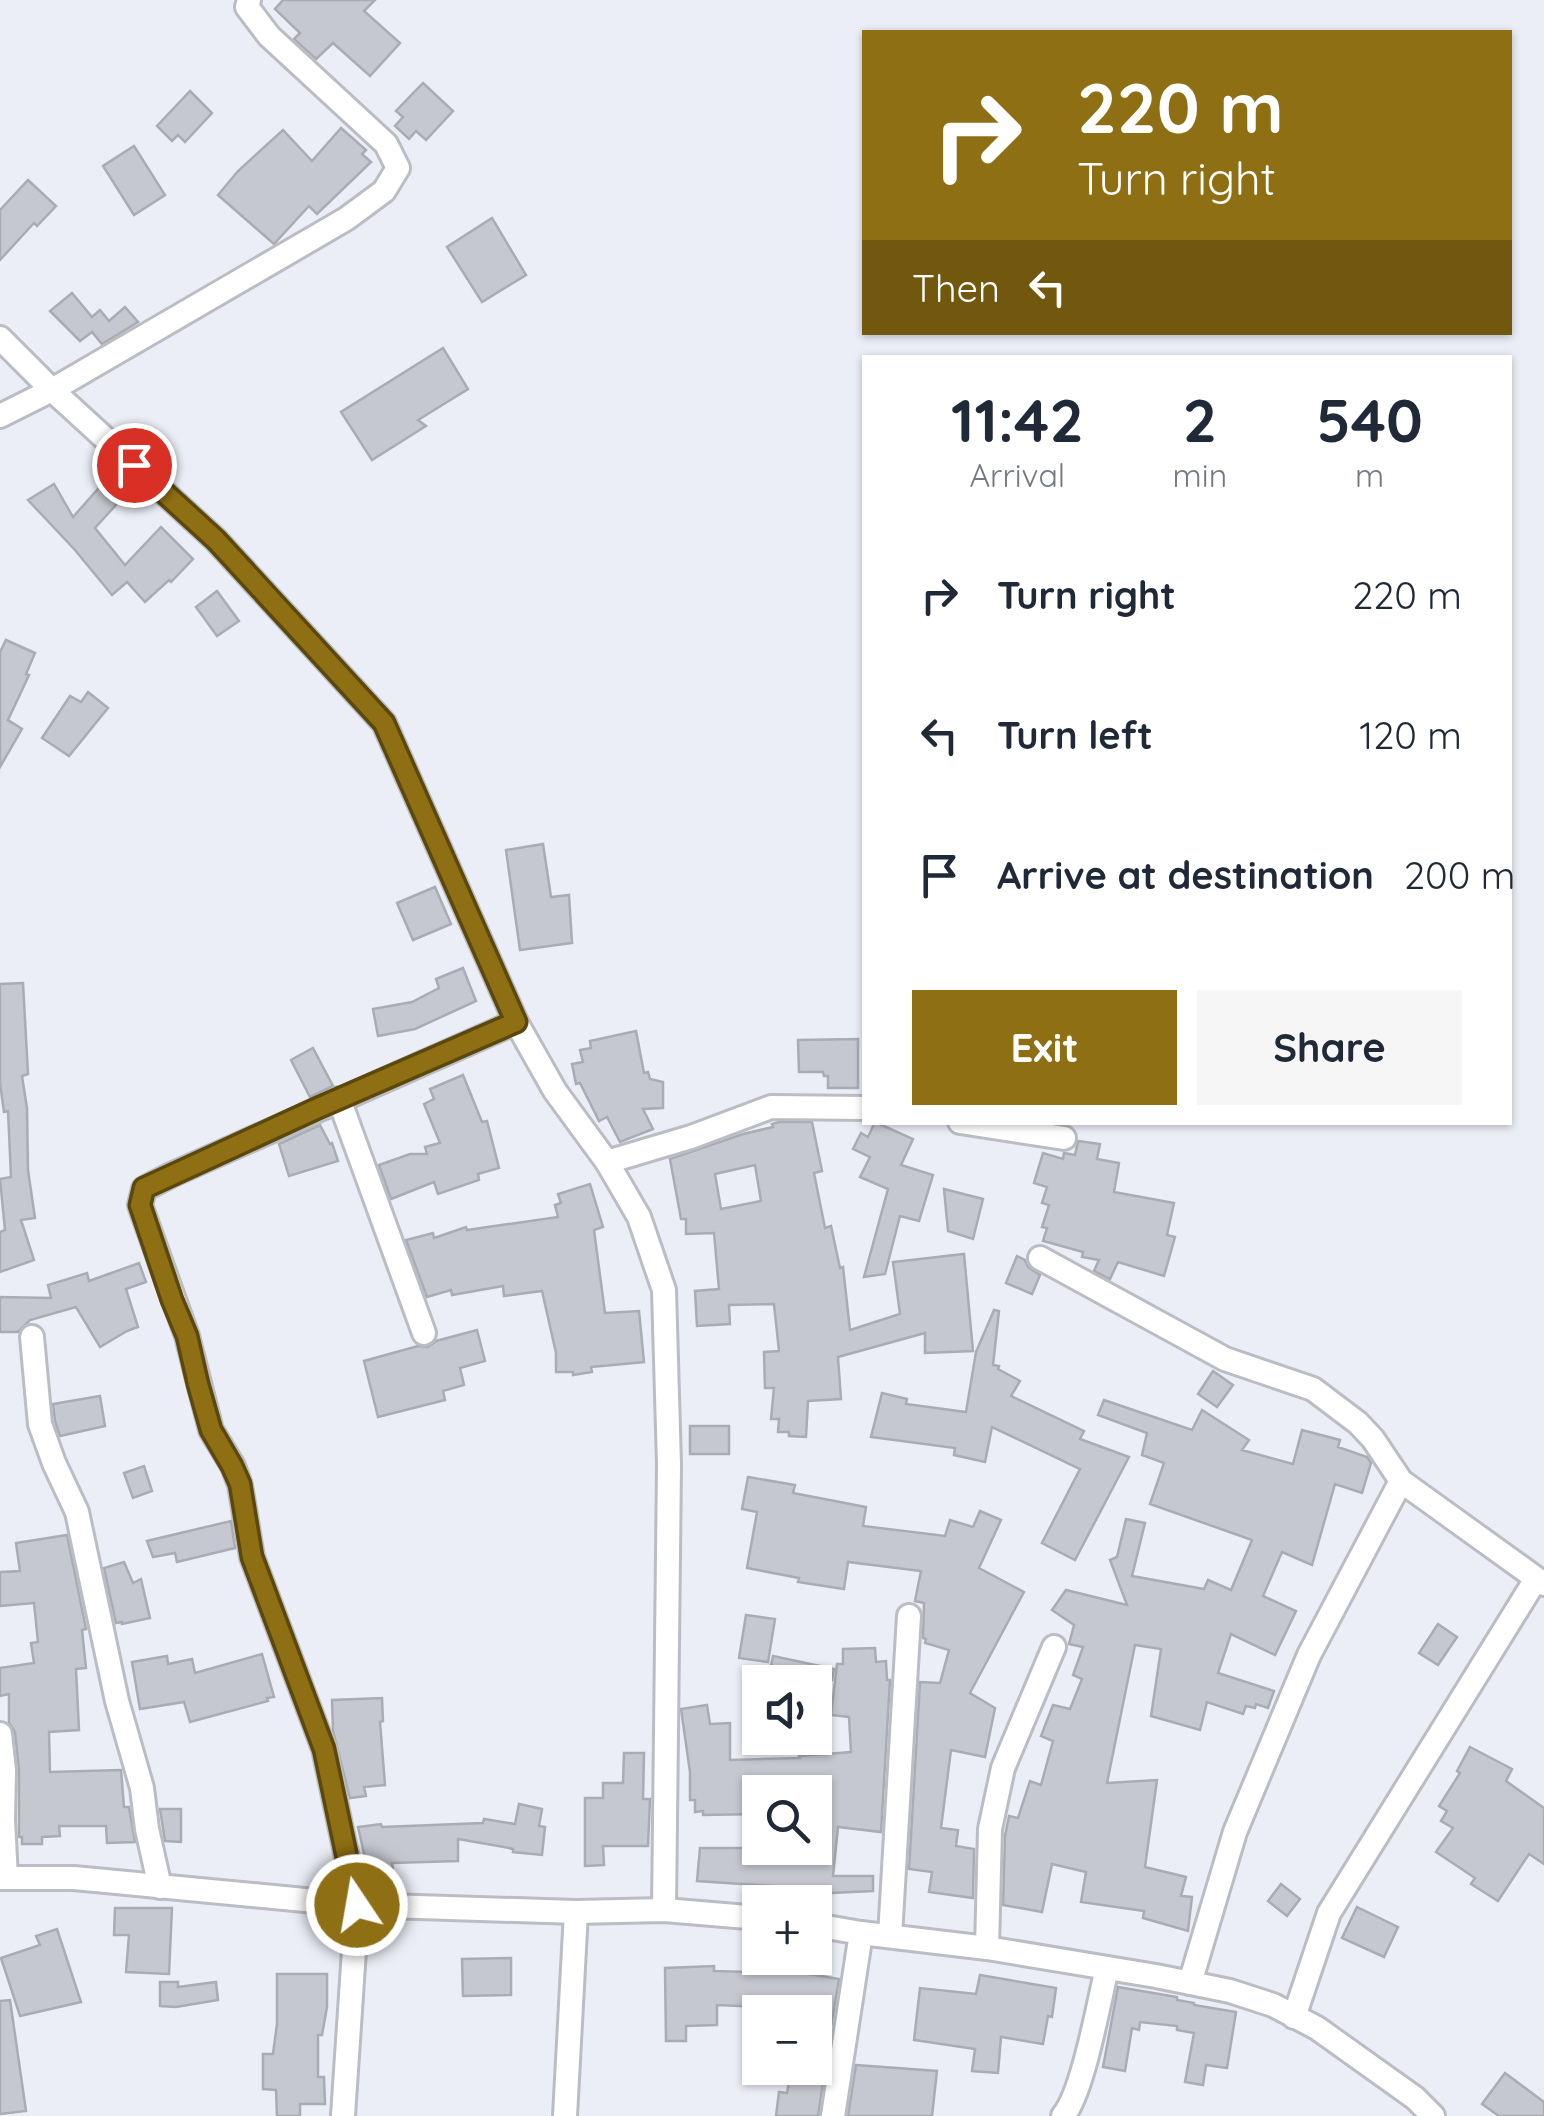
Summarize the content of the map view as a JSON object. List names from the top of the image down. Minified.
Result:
{"page":{"turn":["220 m","Turn right"],"then":"Then","eta":["11:42","Arrival","2","min","540","m"],"list":[{"name":"Turn right","value":"220 m"},{"name":"Turn left","value":"120 m"},{"name":"Arrive at destination","value":"200 m"}],"buttons":["Exit","Share"],"map_buttons":["+","−"]}}
